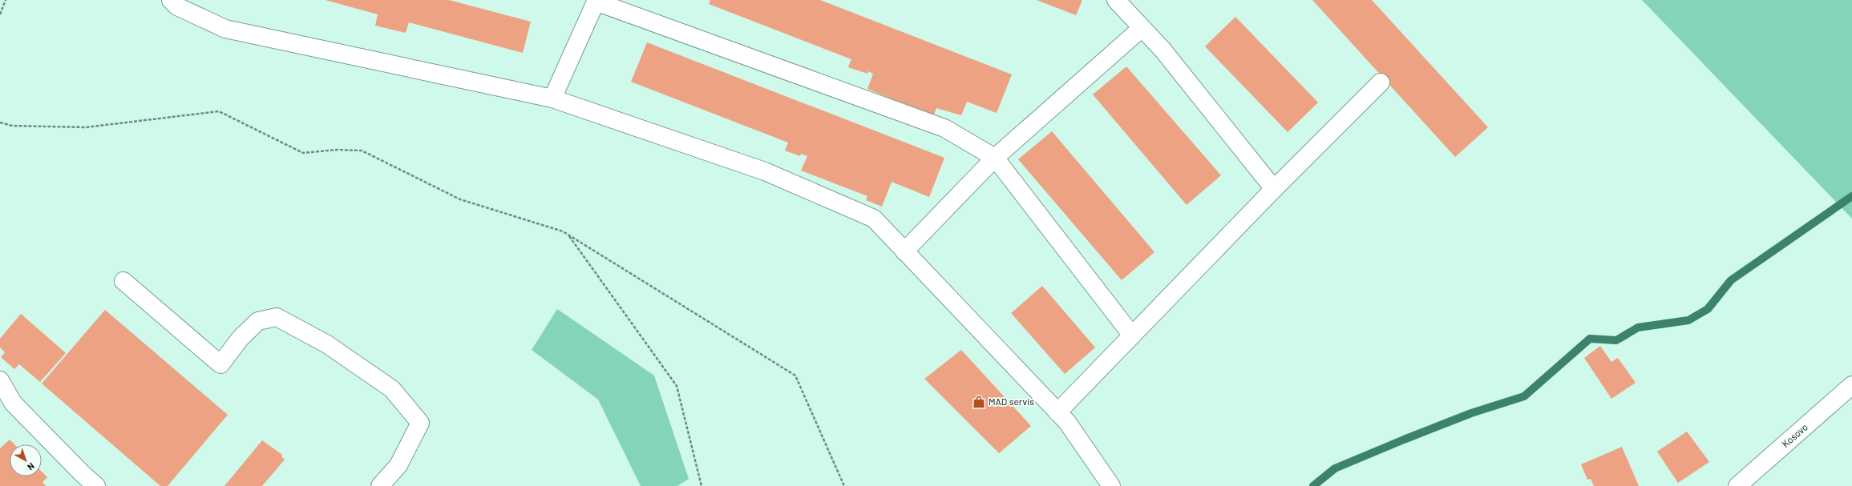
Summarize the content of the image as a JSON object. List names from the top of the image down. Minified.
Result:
{"streets":{"street":["Kosovo"]},"places":{"shop":["MAD servis"]},"north":"bottom right"}
